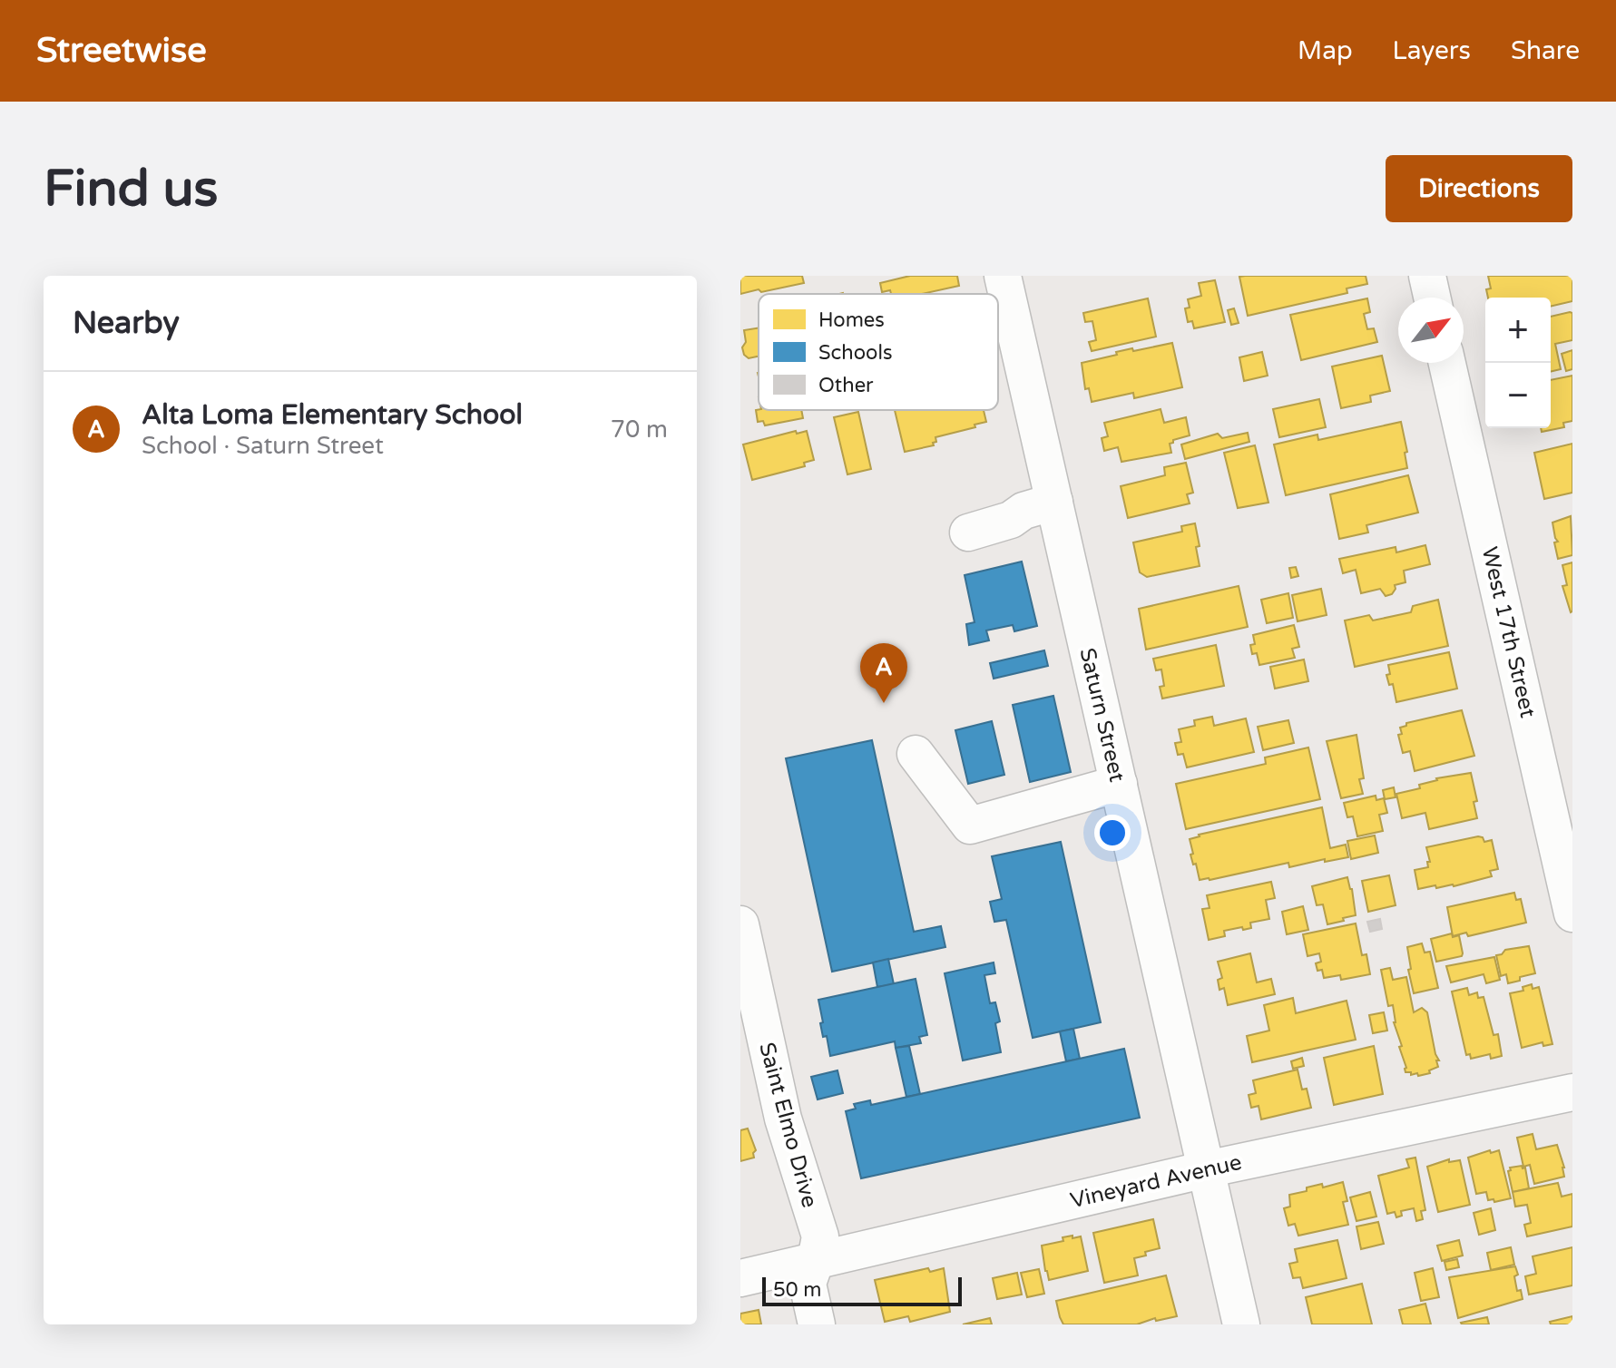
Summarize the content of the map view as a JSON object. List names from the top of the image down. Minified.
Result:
{"streets":{"street":["West 17th Street","Saturn Street","Saint Elmo Drive","Vineyard Avenue"]},"crossings":[["Saturn Street","Vineyard Avenue"],["Saint Elmo Drive","Vineyard Avenue"]],"legend":["Homes","Schools","Other"],"scale_bar":"50 m","north":"top right","page":{"header":"Streetwise","nav":["Map","Layers","Share"],"buttons":"Directions","title":"Find us","heading":"Nearby","map_buttons":["+","−"],"list":[{"mark":"A","name":"Alta Loma Elementary School","note":"School · Saturn Street","value":"70 m"}],"pins":"A","scale":"50 m"}}
